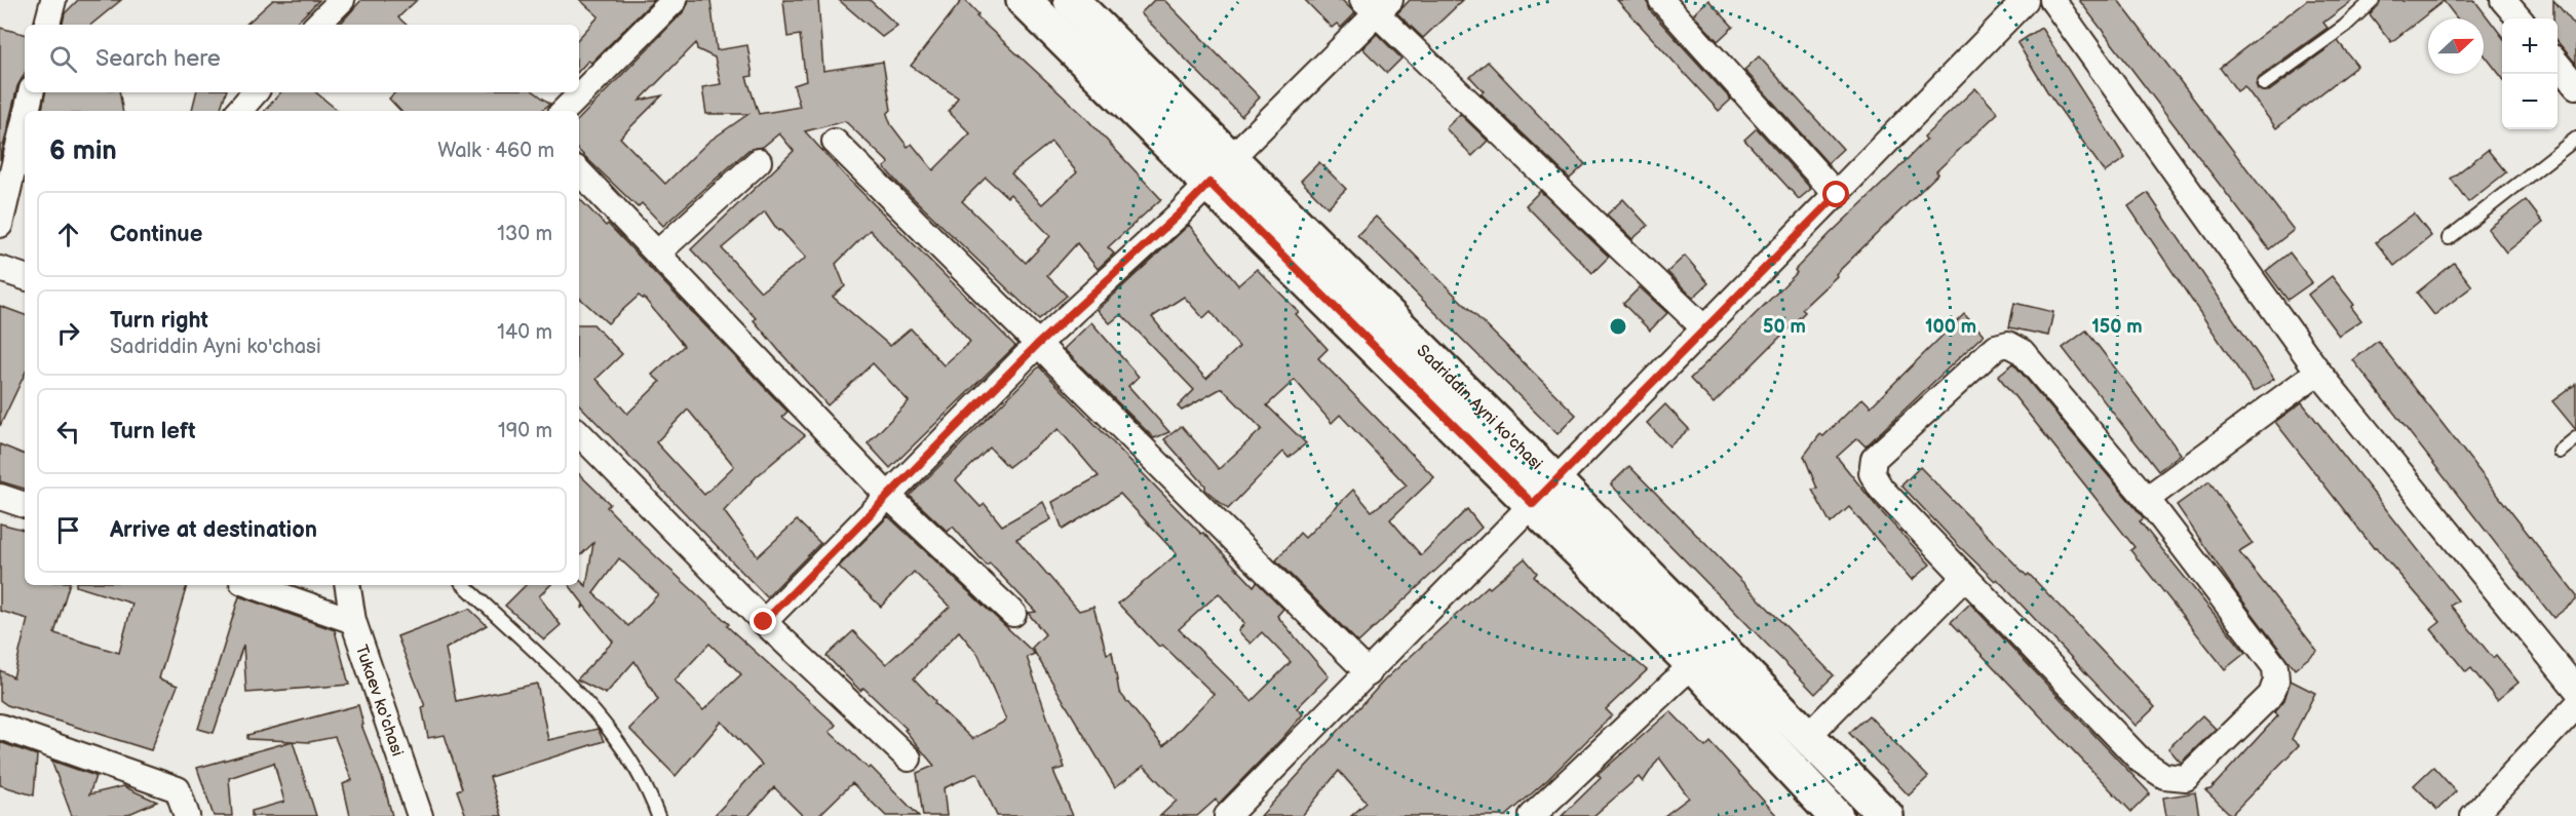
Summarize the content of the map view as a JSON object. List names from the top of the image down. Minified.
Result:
{"streets":{"main road":["Sadriddin Ayni ko'chasi"],"street":["Tukaev ko'chasi"]},"north":"right","page":{"map_buttons":["+","−"],"search":"Search here","heading":["6 min","Walk · 460 m"],"list":[["Continue","130 m"],["Turn right","Sadriddin Ayni ko'chasi","140 m"],["Turn left","190 m"],"Arrive at destination"]},"rings":["50 m","100 m","150 m"]}
